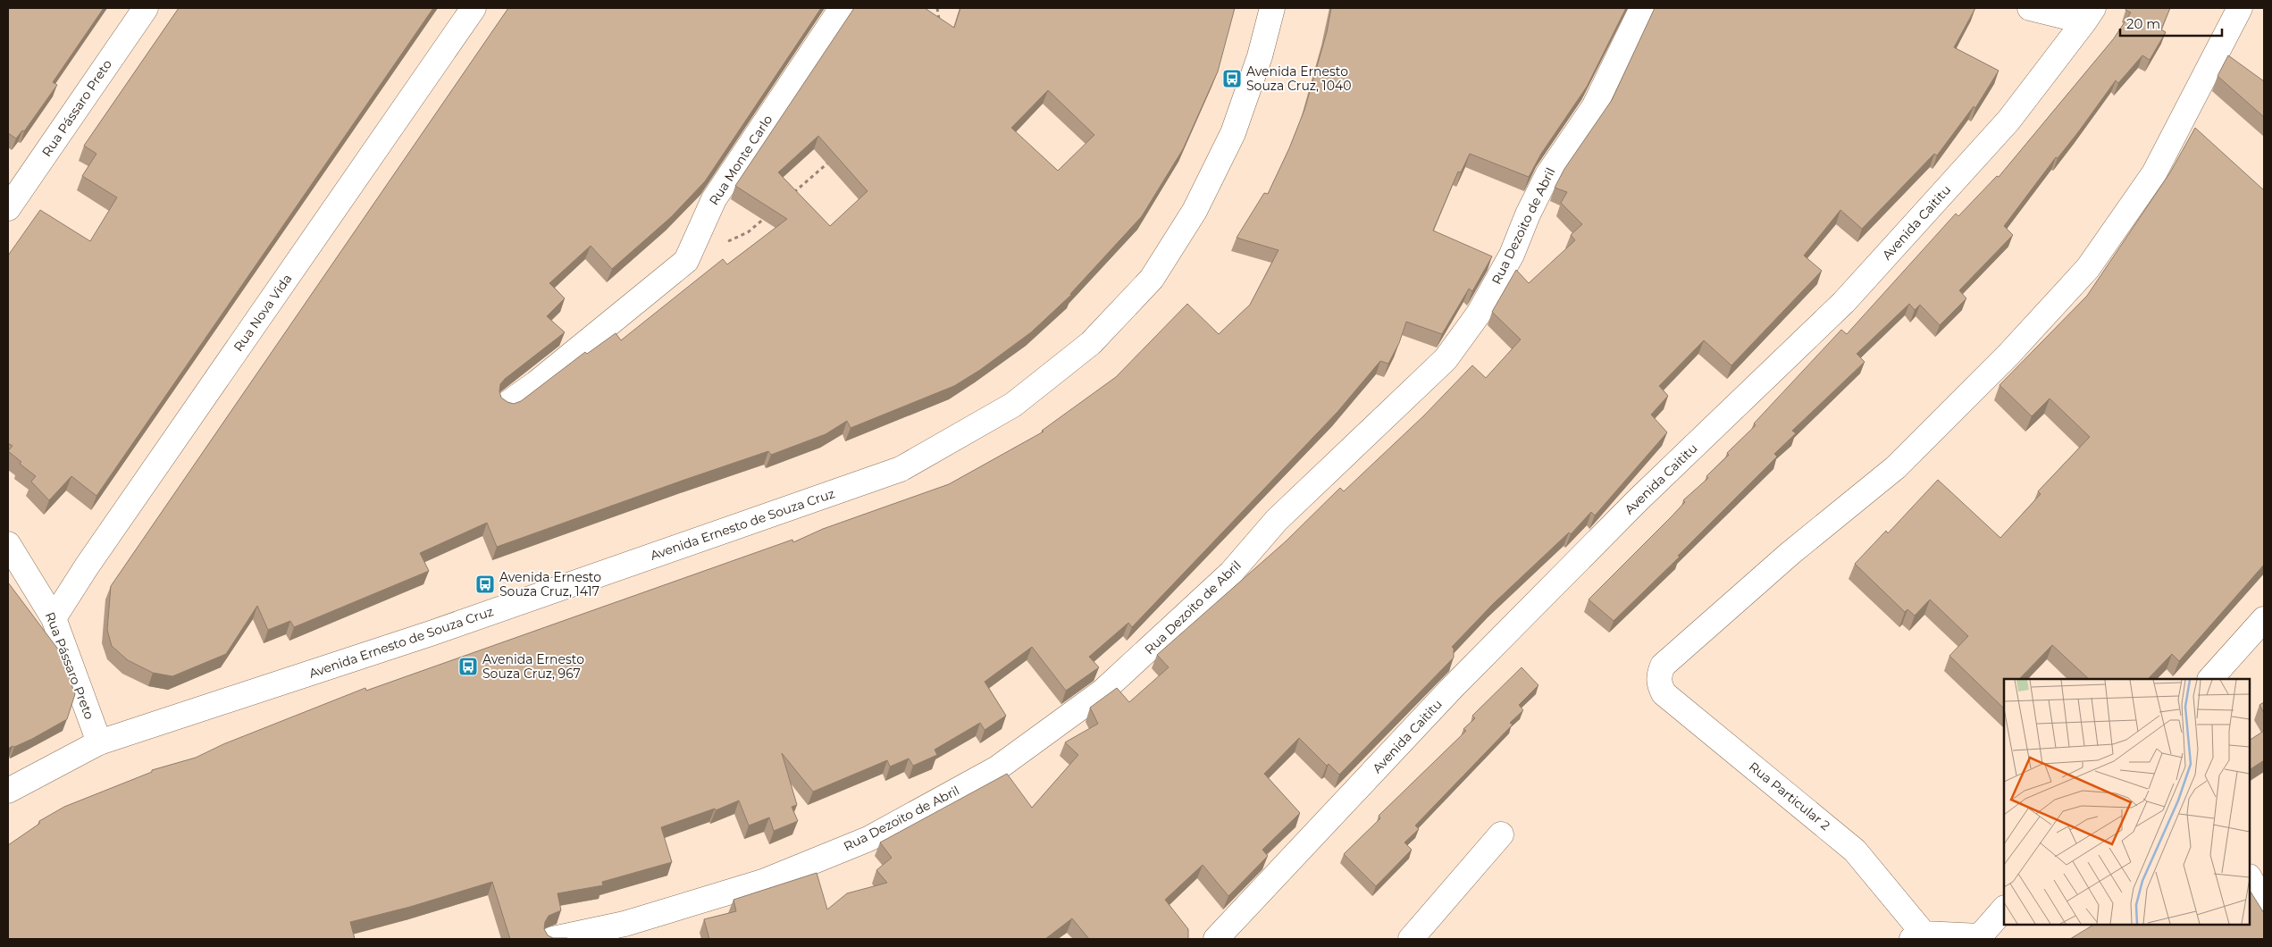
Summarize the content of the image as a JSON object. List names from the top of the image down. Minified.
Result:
{"streets":{"street":["Rua Pássaro Preto","Rua Monte Carlo","Avenida Caititu","Rua Dezoito de Abril","Rua Nova Vida","Avenida Ernesto de Souza Cruz","Rua Particular 2"]},"crossings":[["Rua Pássaro Preto","Rua Nova Vida"],["Rua Pássaro Preto","Avenida Ernesto de Souza Cruz"]],"places":{"bus stop":["Avenida Ernesto Souza Cruz, 1040","Avenida Ernesto Souza Cruz, 1417","Avenida Ernesto Souza Cruz, 967"]},"scale_bar":"20 m"}
